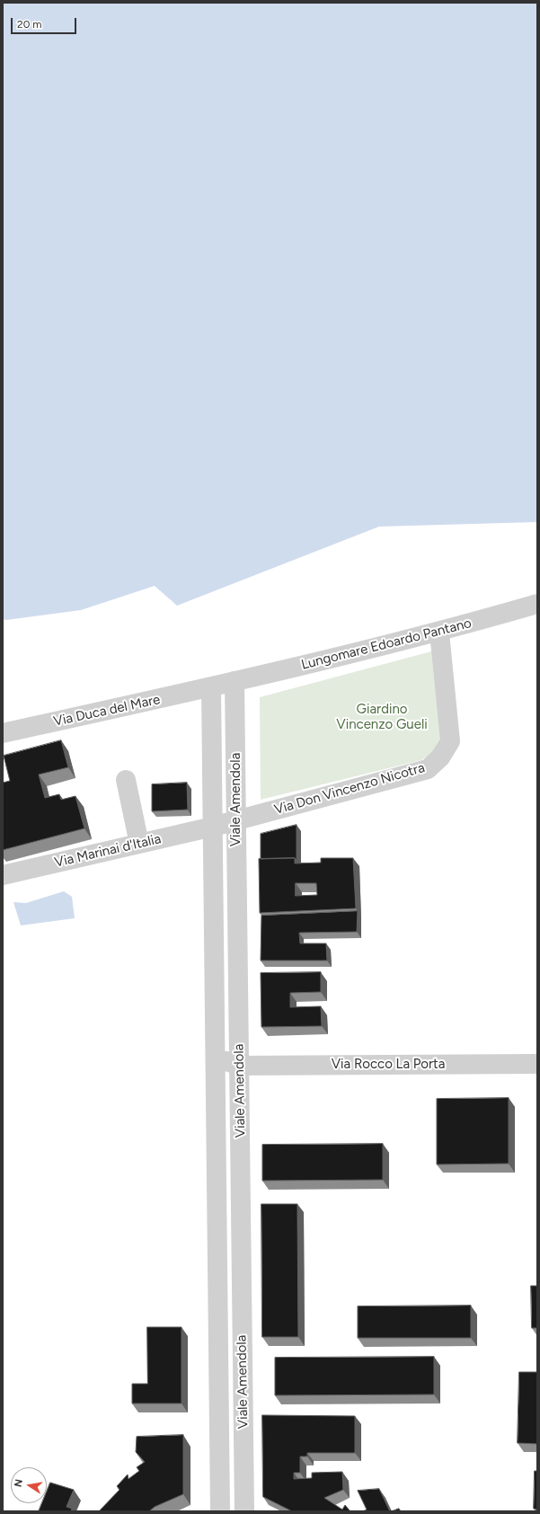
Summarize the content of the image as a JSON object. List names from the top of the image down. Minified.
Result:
{"streets":{"street":["Lungomare Edoardo Pantano","Via Duca del Mare","Via Don Vincenzo Nicotra","Viale Amendola","Via Marinai d'Italia","Via Rocco La Porta"]},"crossings":[["Lungomare Edoardo Pantano","Via Duca del Mare"],["Lungomare Edoardo Pantano","Via Don Vincenzo Nicotra"],["Lungomare Edoardo Pantano","Viale Amendola"],["Via Duca del Mare","Viale Amendola"],["Via Don Vincenzo Nicotra","Viale Amendola"],["Via Don Vincenzo Nicotra","Via Marinai d'Italia"],["Viale Amendola","Via Marinai d'Italia"],["Viale Amendola","Via Rocco La Porta"]],"parks":["Giardino Vincenzo Gueli"],"scale_bar":"20 m","north":"left"}
